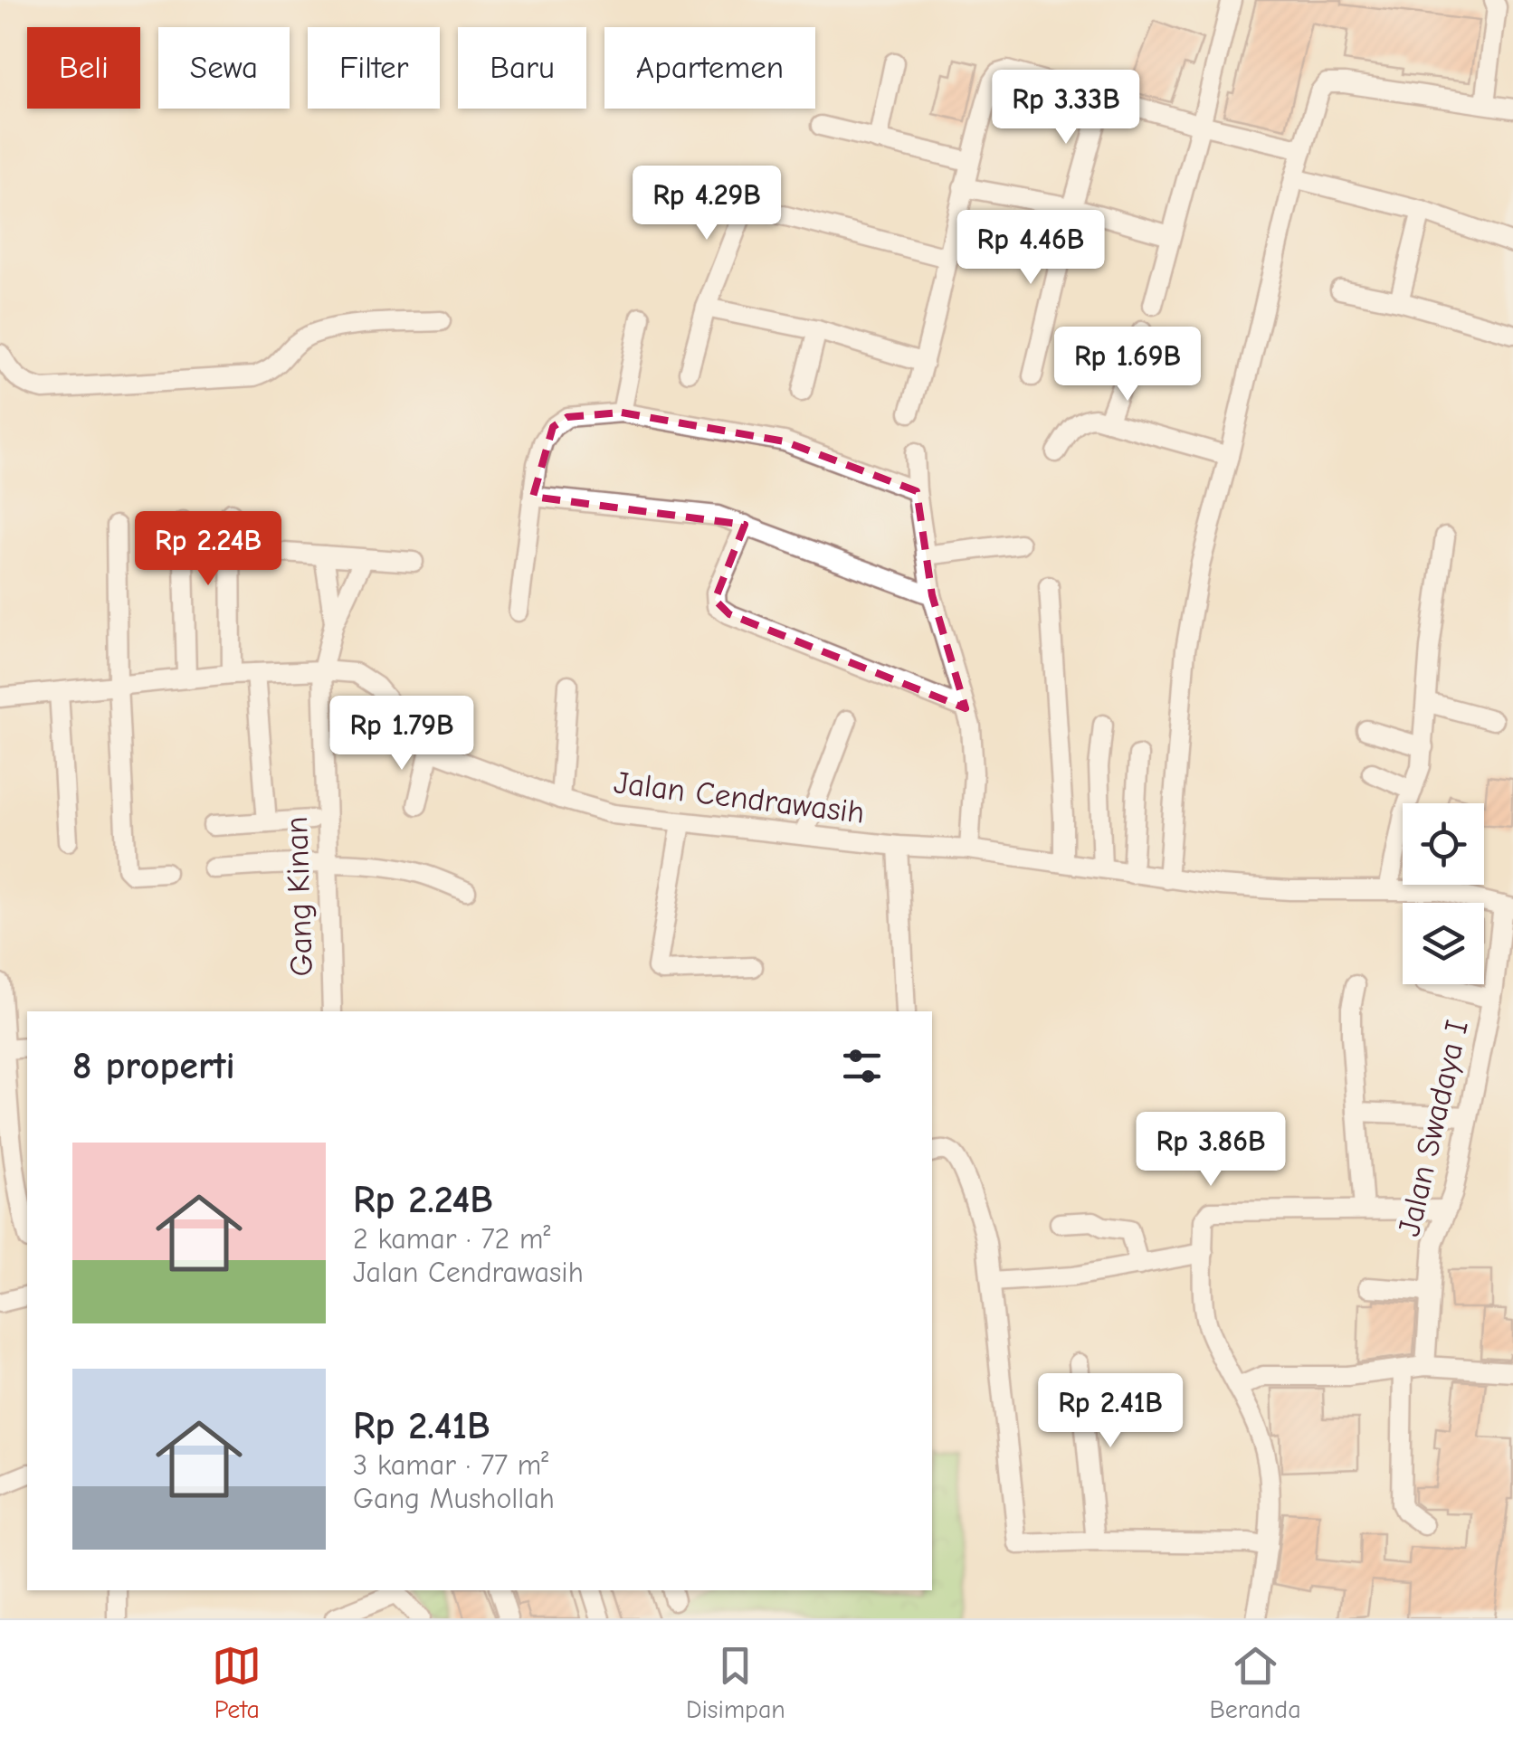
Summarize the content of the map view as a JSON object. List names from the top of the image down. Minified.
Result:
{"streets":{"street":["Jalan Cendrawasih","Gang Kinan","Jalan Swadaya I"]},"crossings":[["Jalan Cendrawasih","Gang Kinan"],["Jalan Cendrawasih","Jalan Swadaya I"]],"page":{"chip":["Beli","Sewa","Filter","Baru","Apartemen"],"price":["Rp 3.33B","Rp 4.29B","Rp 4.46B","Rp 1.69B","Rp 2.24B","Rp 1.79B","Rp 3.86B","Rp 2.41B"],"heading":"8 properti","list":[{"name":"Rp 2.24B","note":"2 kamar · 72 m² · Jalan Cendrawasih"},{"name":"Rp 2.41B","note":"3 kamar · 77 m² · Gang Mushollah"}],"tabs":["Peta","Disimpan","Beranda"]}}
